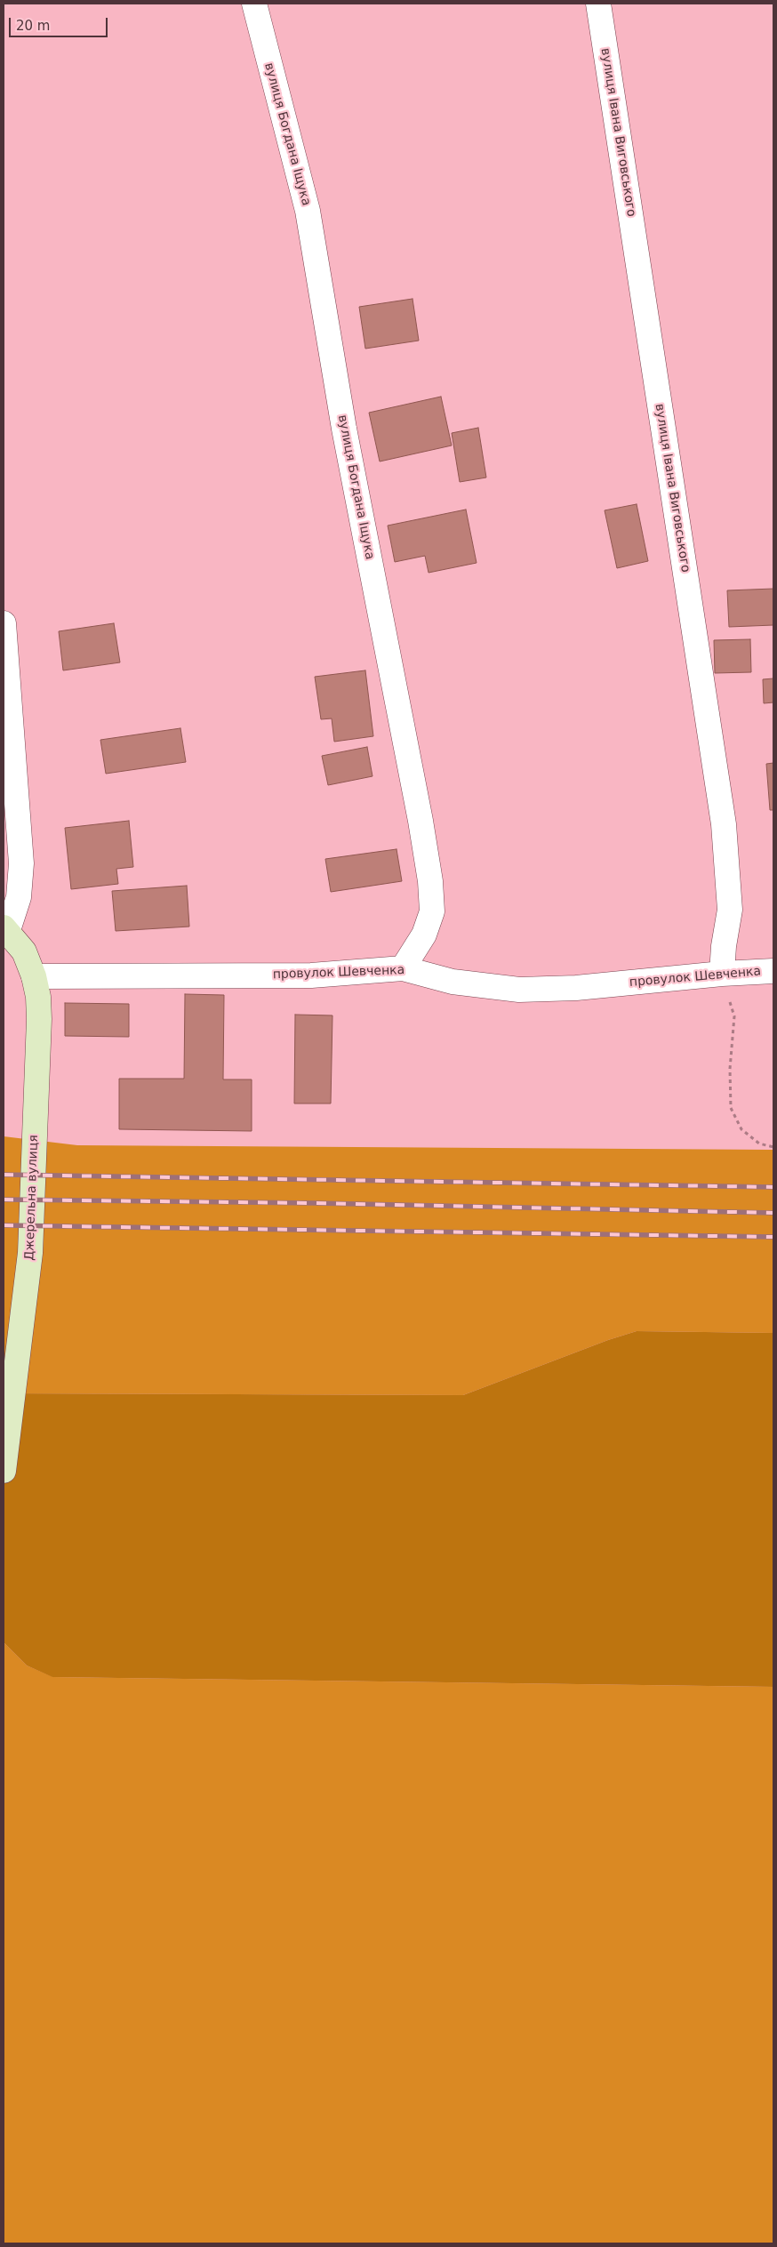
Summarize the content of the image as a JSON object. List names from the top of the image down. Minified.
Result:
{"streets":{"street":["вулиця Івана Виговського","вулиця Богдана Іщука","провулок Шевченка","Джерельна вулиця"]},"crossings":[["вулиця Івана Виговського","провулок Шевченка"],["вулиця Богдана Іщука","провулок Шевченка"],["провулок Шевченка","Джерельна вулиця"]],"scale_bar":"20 m"}
